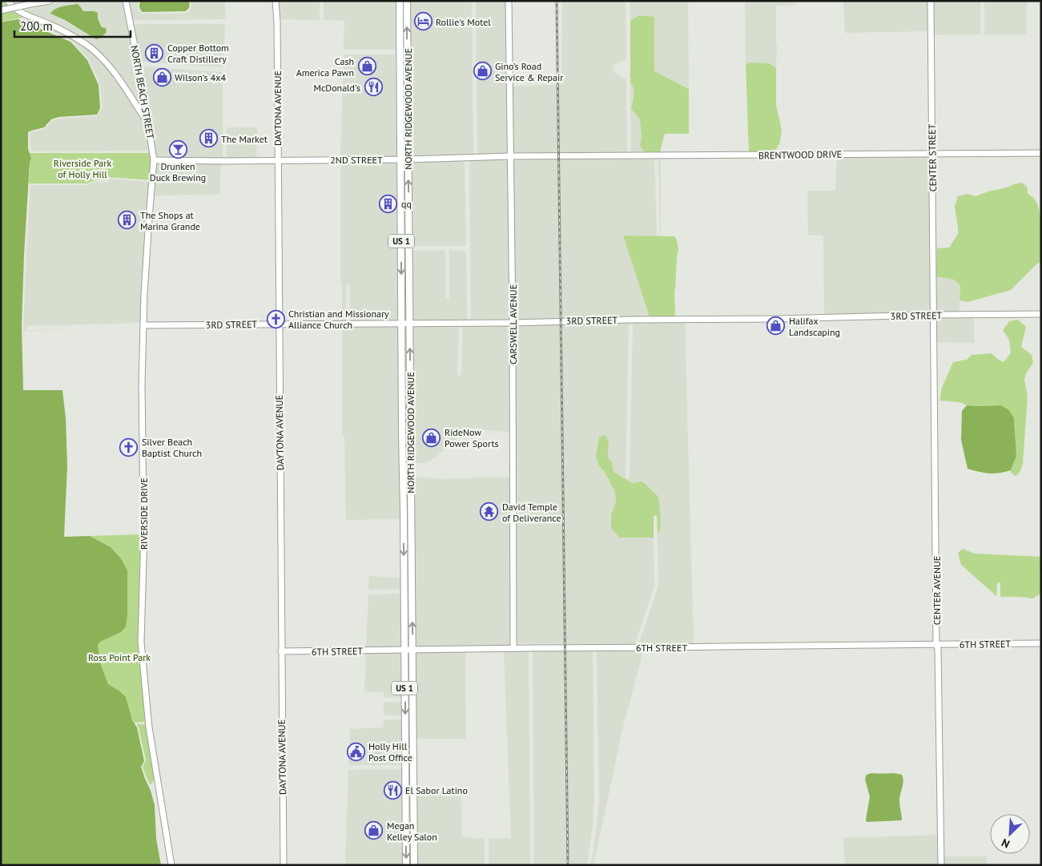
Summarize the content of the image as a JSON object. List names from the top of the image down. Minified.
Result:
{"streets":{"main road":["NORTH RIDGEWOOD AVENUE","US 1"],"street":["NORTH BEACH STREET","DAYTONA AVENUE","BRENTWOOD DRIVE","CENTER STREET","2ND STREET","3RD STREET","CARSWELL AVENUE","RIVERSIDE DRIVE","CENTER AVENUE","6TH STREET"]},"crossings":[["NORTH BEACH STREET","2ND STREET"],["NORTH BEACH STREET","RIVERSIDE DRIVE"],["DAYTONA AVENUE","2ND STREET"],["DAYTONA AVENUE","3RD STREET"],["DAYTONA AVENUE","6TH STREET"],["NORTH RIDGEWOOD AVENUE","2ND STREET"],["NORTH RIDGEWOOD AVENUE","3RD STREET"],["NORTH RIDGEWOOD AVENUE","6TH STREET"],["BRENTWOOD DRIVE","CENTER STREET"],["BRENTWOOD DRIVE","2ND STREET"],["CENTER STREET","3RD STREET"],["CENTER STREET","CENTER AVENUE"],["2ND STREET","CARSWELL AVENUE"],["2ND STREET","RIVERSIDE DRIVE"],["3RD STREET","CARSWELL AVENUE"],["3RD STREET","RIVERSIDE DRIVE"],["3RD STREET","CENTER AVENUE"],["CARSWELL AVENUE","6TH STREET"],["CENTER AVENUE","6TH STREET"]],"parks":["Riverside Park of Holly Hill","Ross Point Park"],"places":{"hotel":["Rollie's Motel"],"building":["Copper Bottom Craft Distillery","The Market","qq","The Shops at Marina Grande"],"shop":["Cash America Pawn","Gino’s Road Service & Repair","Wilson's 4x4","Halifax Landscaping","RideNow Power Sports","Megan Kelley Salon"],"restaurant":["McDonald's","El Sabor Latino"],"bar":["Drunken Duck Brewing"],"church":["Christian and Missionary Alliance Church","Silver Beach Baptist Church"],"temple":["David Temple of Deliverance"],"public building":["Holly Hill Post Office"]},"scale_bar":"200 m","north":"bottom left"}
